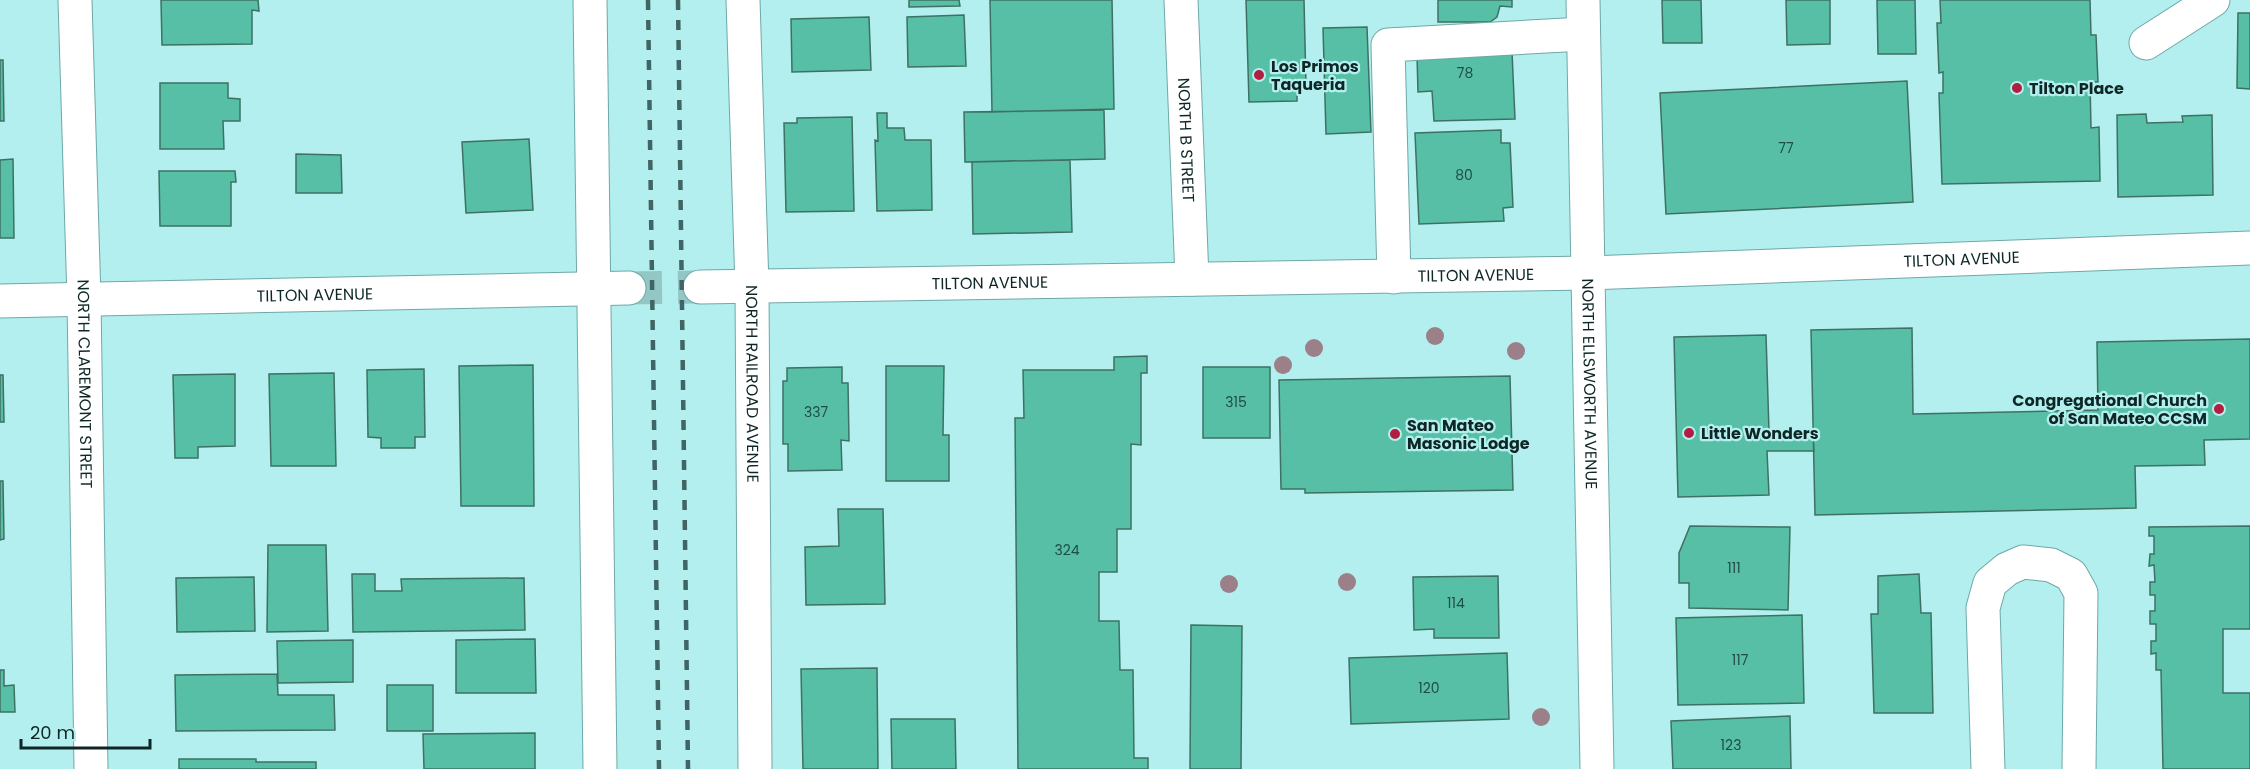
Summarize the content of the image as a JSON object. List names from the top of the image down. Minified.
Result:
{"streets":{"street":["NORTH B STREET","TILTON AVENUE","NORTH CLAREMONT STREET","NORTH RAILROAD AVENUE","NORTH ELLSWORTH AVENUE"]},"crossings":[["NORTH B STREET","TILTON AVENUE"],["TILTON AVENUE","NORTH CLAREMONT STREET"],["TILTON AVENUE","NORTH RAILROAD AVENUE"],["TILTON AVENUE","NORTH ELLSWORTH AVENUE"]],"places":["Los Primos Taqueria","Tilton Place","Congregational Church of San Mateo CCSM","Little Wonders","San Mateo Masonic Lodge"],"house_numbers":["78","77","80","315","337","324","111","114","117","120","123"],"scale_bar":"20 m"}
